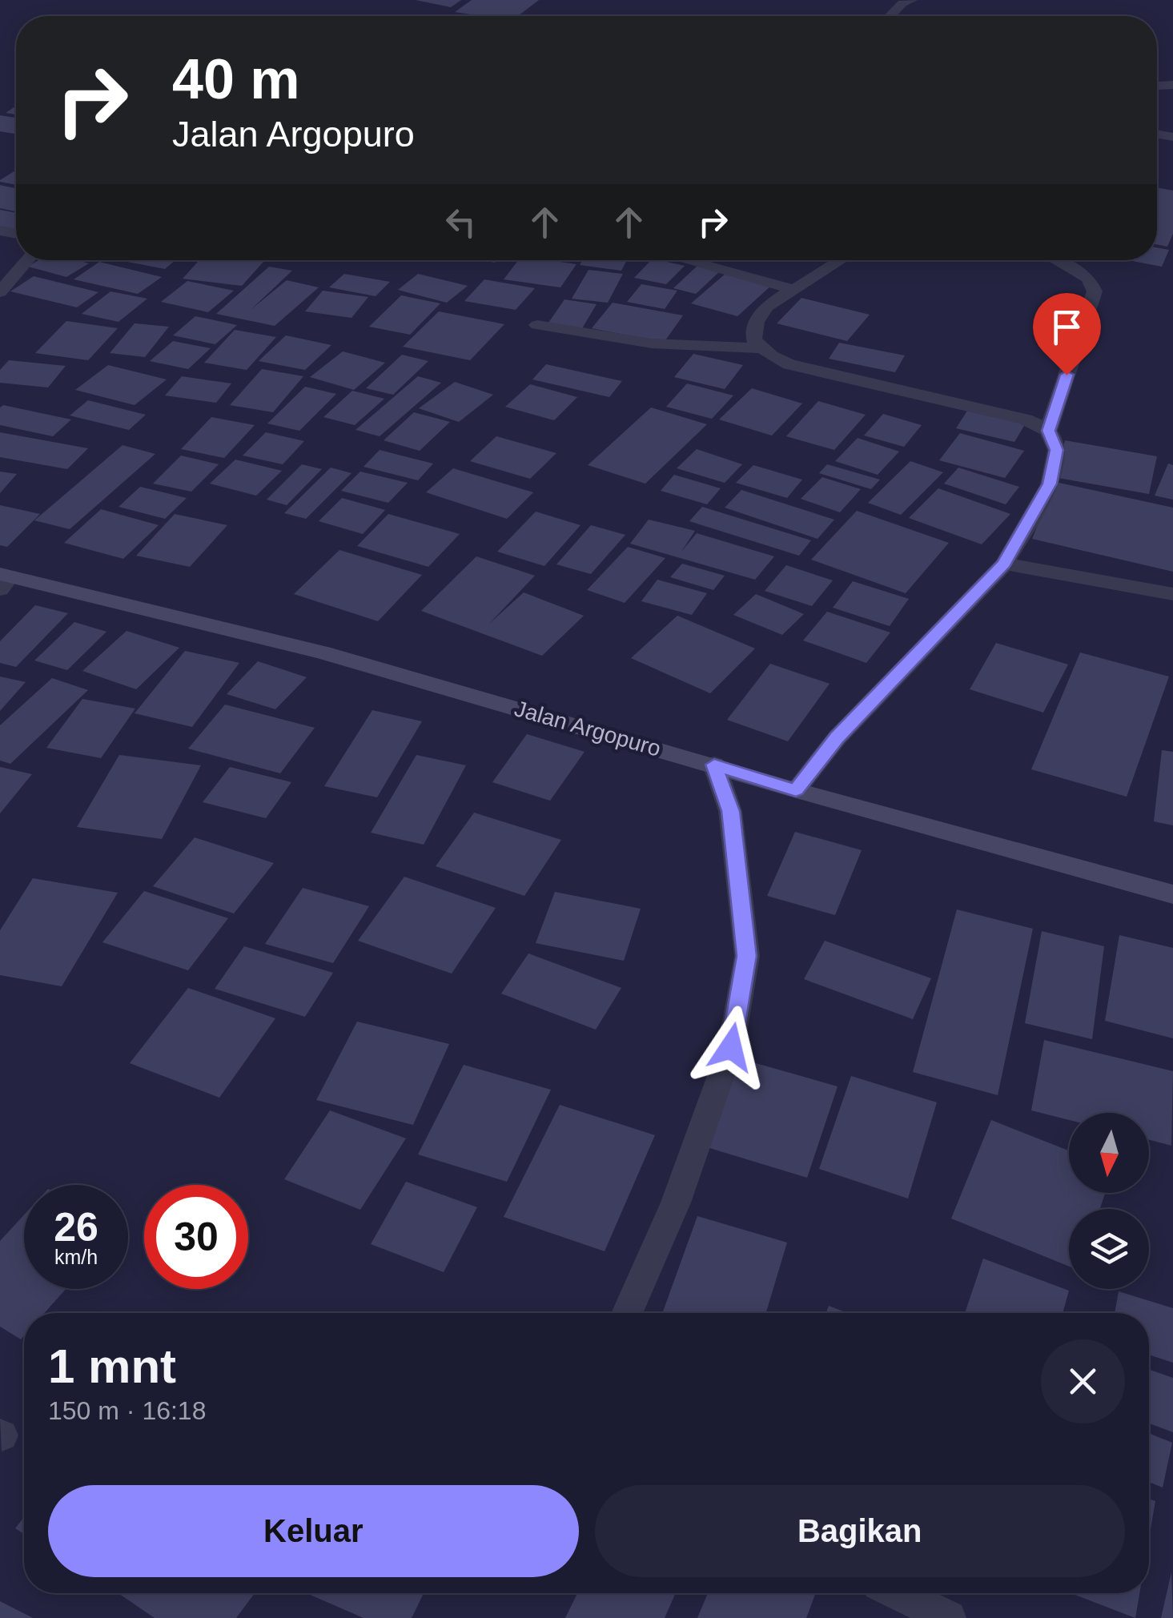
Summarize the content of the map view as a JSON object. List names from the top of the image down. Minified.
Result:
{"streets":{"street":["Jalan Argopuro"]},"north":"bottom","page":{"turn":["40 m","Jalan Argopuro"],"speed":"26 km/h","limit":"30","heading":["1 mnt","150 m · 16:18"],"buttons":["Keluar","Bagikan"]}}
